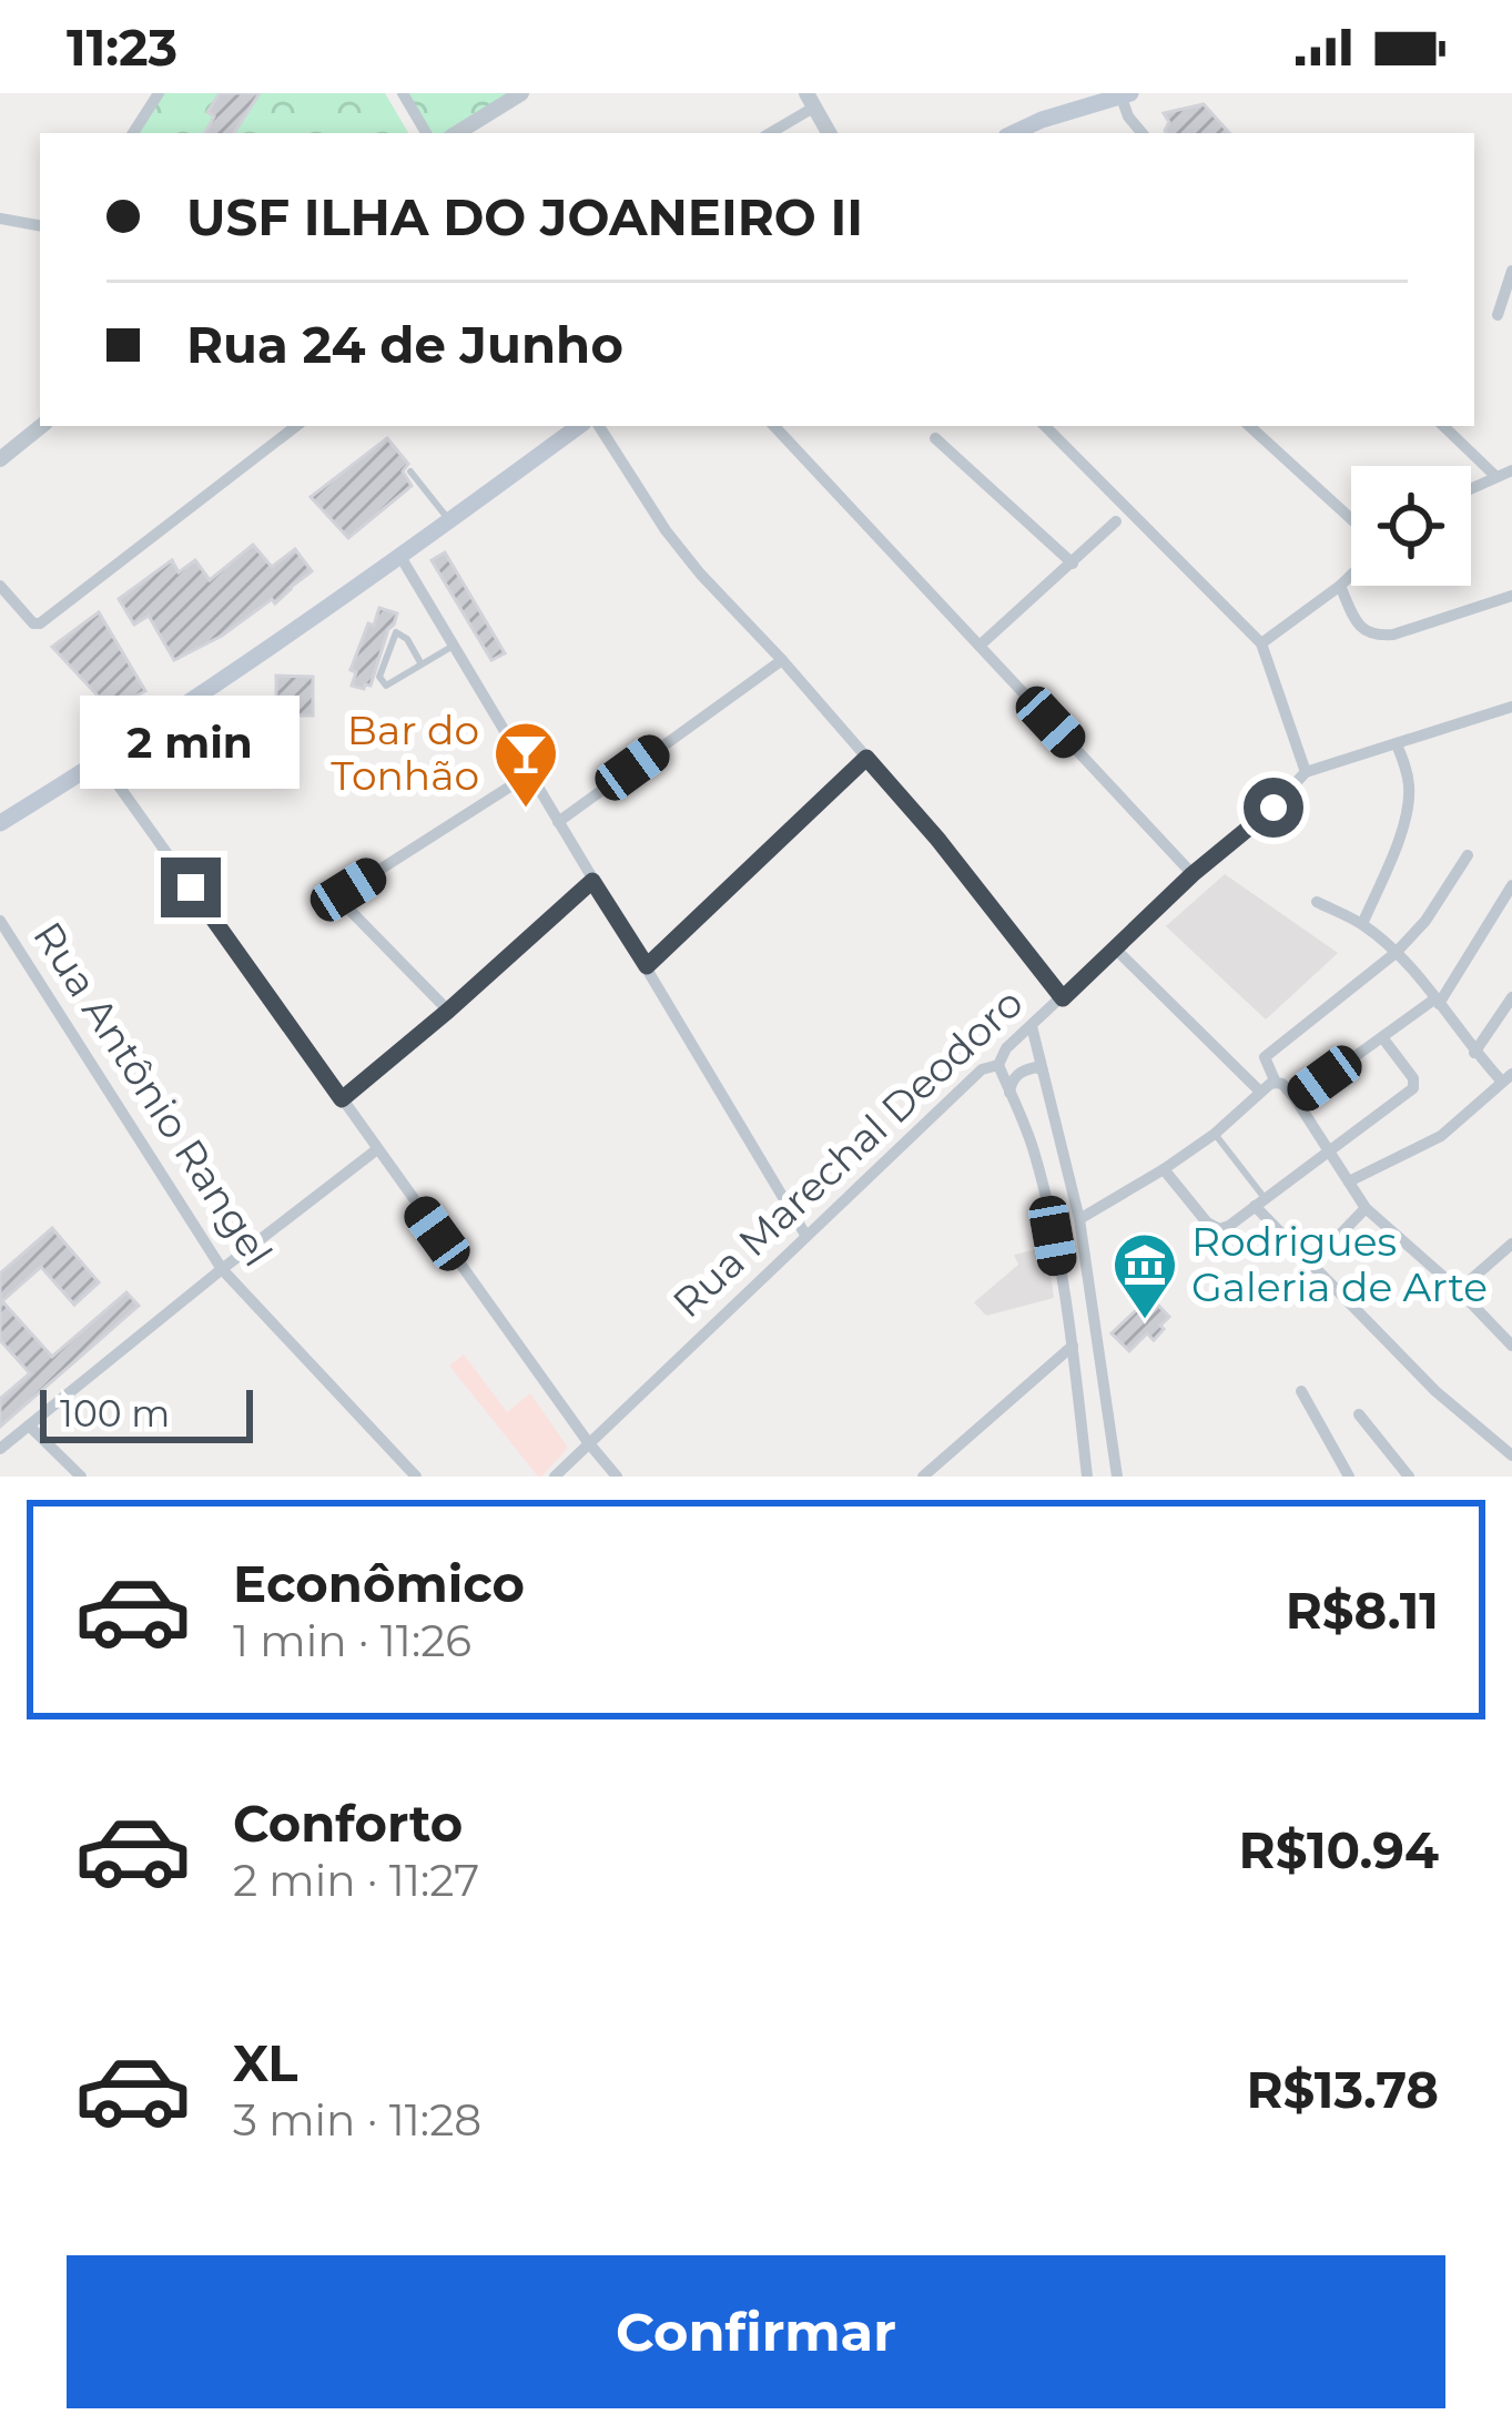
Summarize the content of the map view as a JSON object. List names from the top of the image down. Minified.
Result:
{"streets":{"street":["Rua Antônio Rangel","Rua Marechal Deodoro"]},"places":{"bar":["Bar do Tonhão"],"museum":["Rodrigues Galeria de Arte"]},"scale_bar":"100 m","page":{"status":"11:23","banner":["USF ILHA DO JOANEIRO II","Rua 24 de Junho"],"bubble":"2 min","scale":"100 m","list":[{"name":"Econômico","note":"1 min · 11:26","value":"R$8.11"},{"name":"Conforto","note":"2 min · 11:27","value":"R$10.94"},{"name":"XL","note":"3 min · 11:28","value":"R$13.78"}],"buttons":"Confirmar"}}
